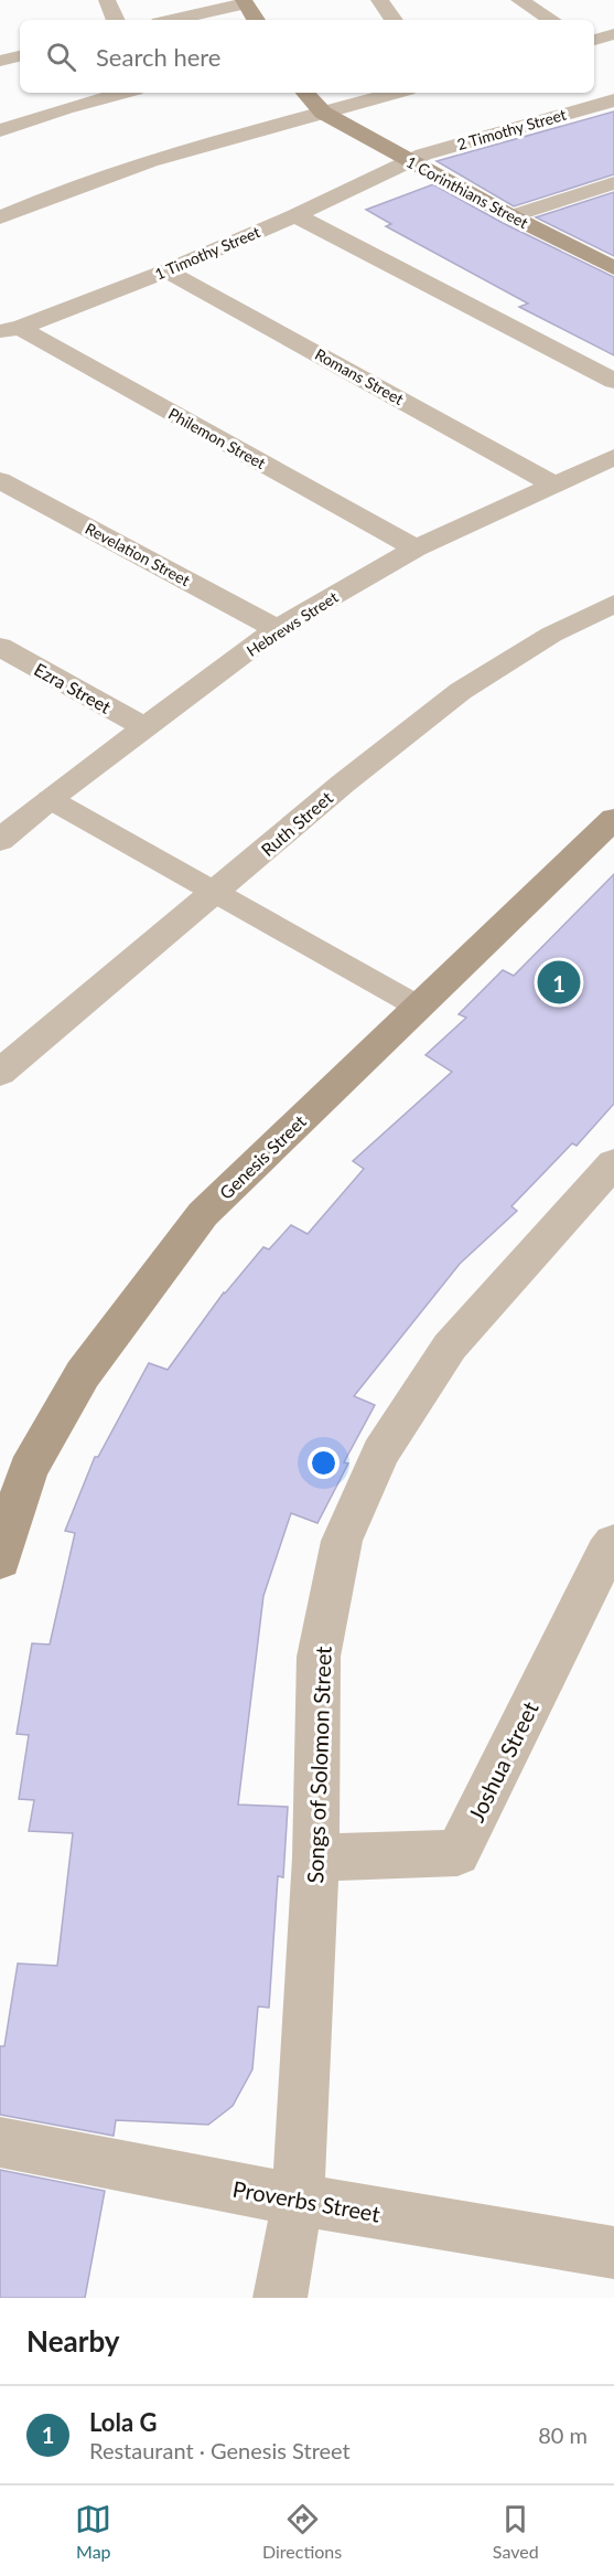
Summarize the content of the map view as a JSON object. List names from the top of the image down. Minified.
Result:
{"streets":{"street":["2 Timothy Street","1 Corinthians Street","1 Timothy Street","Romans Street","Philemon Street","Revelation Street","Hebrews Street","Ezra Street","Ruth Street","Genesis Street","Joshua Street","Songs of Solomon Street","Proverbs Street"]},"crossings":[["2 Timothy Street","1 Corinthians Street"],["2 Timothy Street","1 Timothy Street"],["1 Corinthians Street","1 Timothy Street"],["1 Timothy Street","Romans Street"],["1 Timothy Street","Philemon Street"],["Romans Street","Hebrews Street"],["Philemon Street","Hebrews Street"],["Revelation Street","Hebrews Street"],["Hebrews Street","Ezra Street"],["Joshua Street","Songs of Solomon Street"],["Songs of Solomon Street","Proverbs Street"]],"page":{"search":"Search here","pins":"1","heading":"Nearby","list":[{"mark":"1","name":"Lola G","note":"Restaurant · Genesis Street","value":"80 m"}],"nav":["Map","Directions","Saved"]}}
